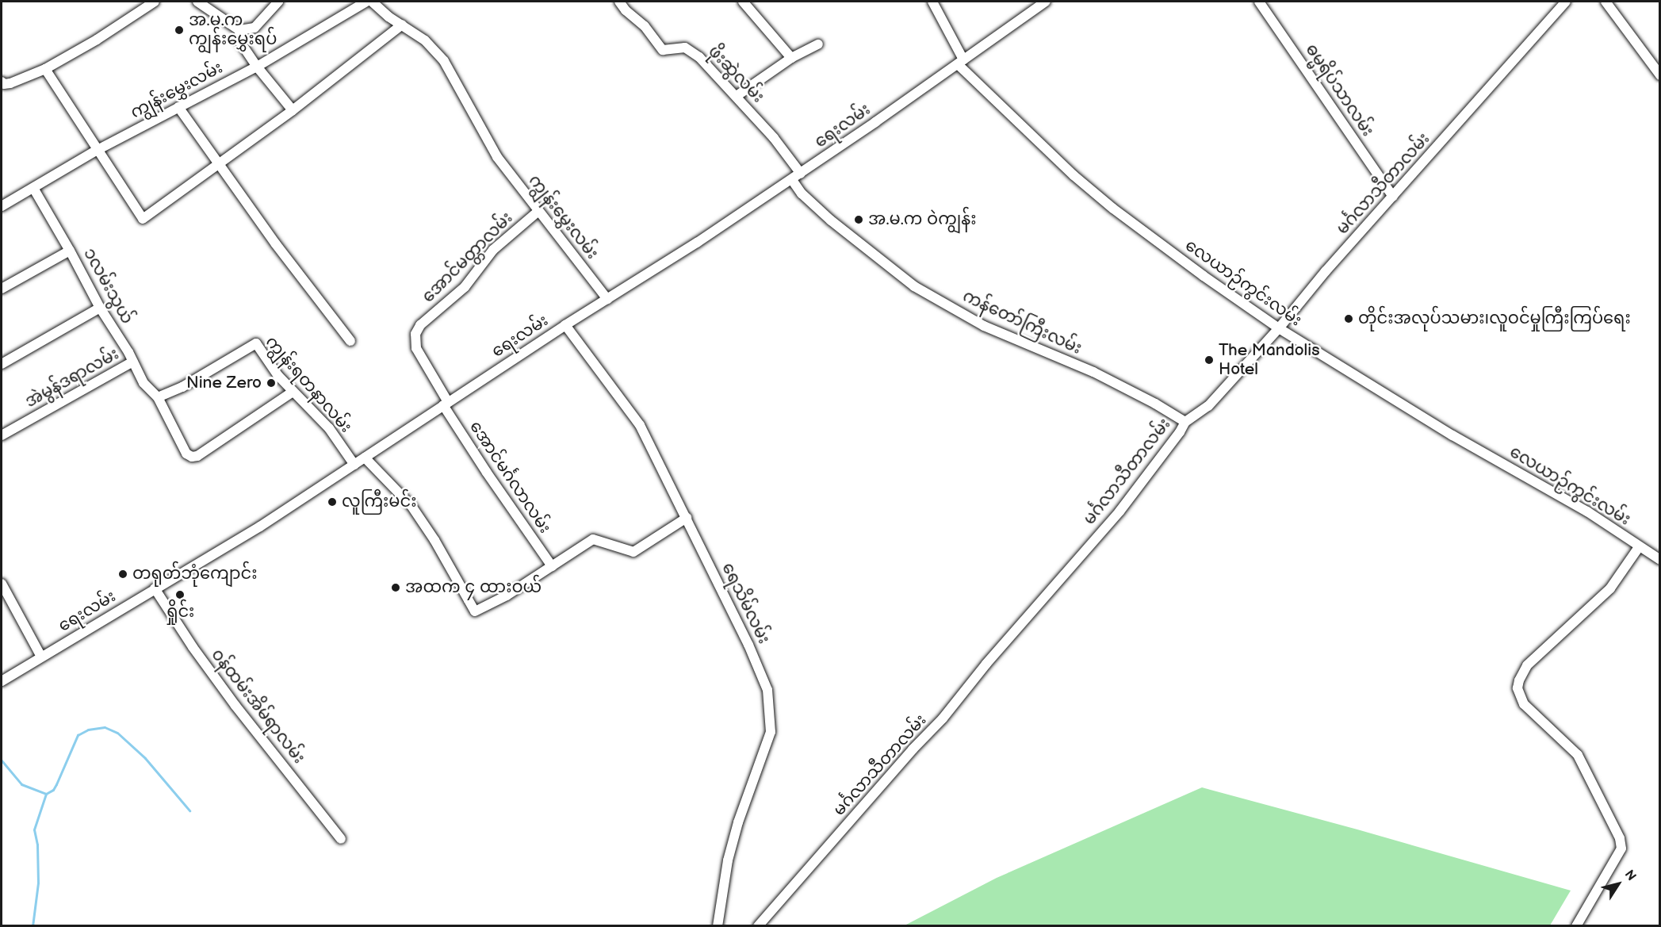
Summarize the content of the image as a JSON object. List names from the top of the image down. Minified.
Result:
{"streets":{"street":["ဖိုးဆွဲလမ်း","ကျွန်းမွှေးလမ်း","ဓမ္မရိပ်သာလမ်း","ရေးလမ်း","မင်္ဂလာသီတာလမ်း","အောင်မတ္တာလမ်း","လေယာဉ်ကွင်းလမ်း","၁လမ်းသွယ်","ကန်တော်ကြီးလမ်း","အဲမွန်ဒရာလမ်း","ကျွန်းရတနာလမ်း","အောင်မင်္ဂလာလမ်း","ရေသိမ်လမ်း","၀န်ထမ်းအိမ်ရာလမ်း"]},"crossings":[["ဖိုးဆွဲလမ်း","ရေးလမ်း"],["ကျွန်းမွှေးလမ်း","ရေးလမ်း"],["ကျွန်းမွှေးလမ်း","အောင်မတ္တာလမ်း"],["ကျွန်းမွှေးလမ်း","၁လမ်းသွယ်"],["ဓမ္မရိပ်သာလမ်း","မင်္ဂလာသီတာလမ်း"],["ရေးလမ်း","အောင်မတ္တာလမ်း"],["ရေးလမ်း","လေယာဉ်ကွင်းလမ်း"],["ရေးလမ်း","ကန်တော်ကြီးလမ်း"],["ရေးလမ်း","ကျွန်းရတနာလမ်း"],["ရေးလမ်း","အောင်မင်္ဂလာလမ်း"],["ရေးလမ်း","ရေသိမ်လမ်း"],["ရေးလမ်း","၀န်ထမ်းအိမ်ရာလမ်း"],["မင်္ဂလာသီတာလမ်း","လေယာဉ်ကွင်းလမ်း"],["မင်္ဂလာသီတာလမ်း","ကန်တော်ကြီးလမ်း"],["အောင်မတ္တာလမ်း","အောင်မင်္ဂလာလမ်း"],["၁လမ်းသွယ်","အဲမွန်ဒရာလမ်း"],["၁လမ်းသွယ်","ကျွန်းရတနာလမ်း"]],"places":["အ.မ.က ကျွန်းမွှေးရပ်","အ.မ.က ဝဲကျွန်း","တိုင်းအလုပ်သမား၊လူဝင်မှုကြီးကြပ်ရေး","The Mandolis Hotel","Nine Zero","လူကြီးမင်း","တရုတ်ဘုံကျောင်း","အထက ၄ ထားဝယ်","ရှိုင်း"],"north":"top right"}
